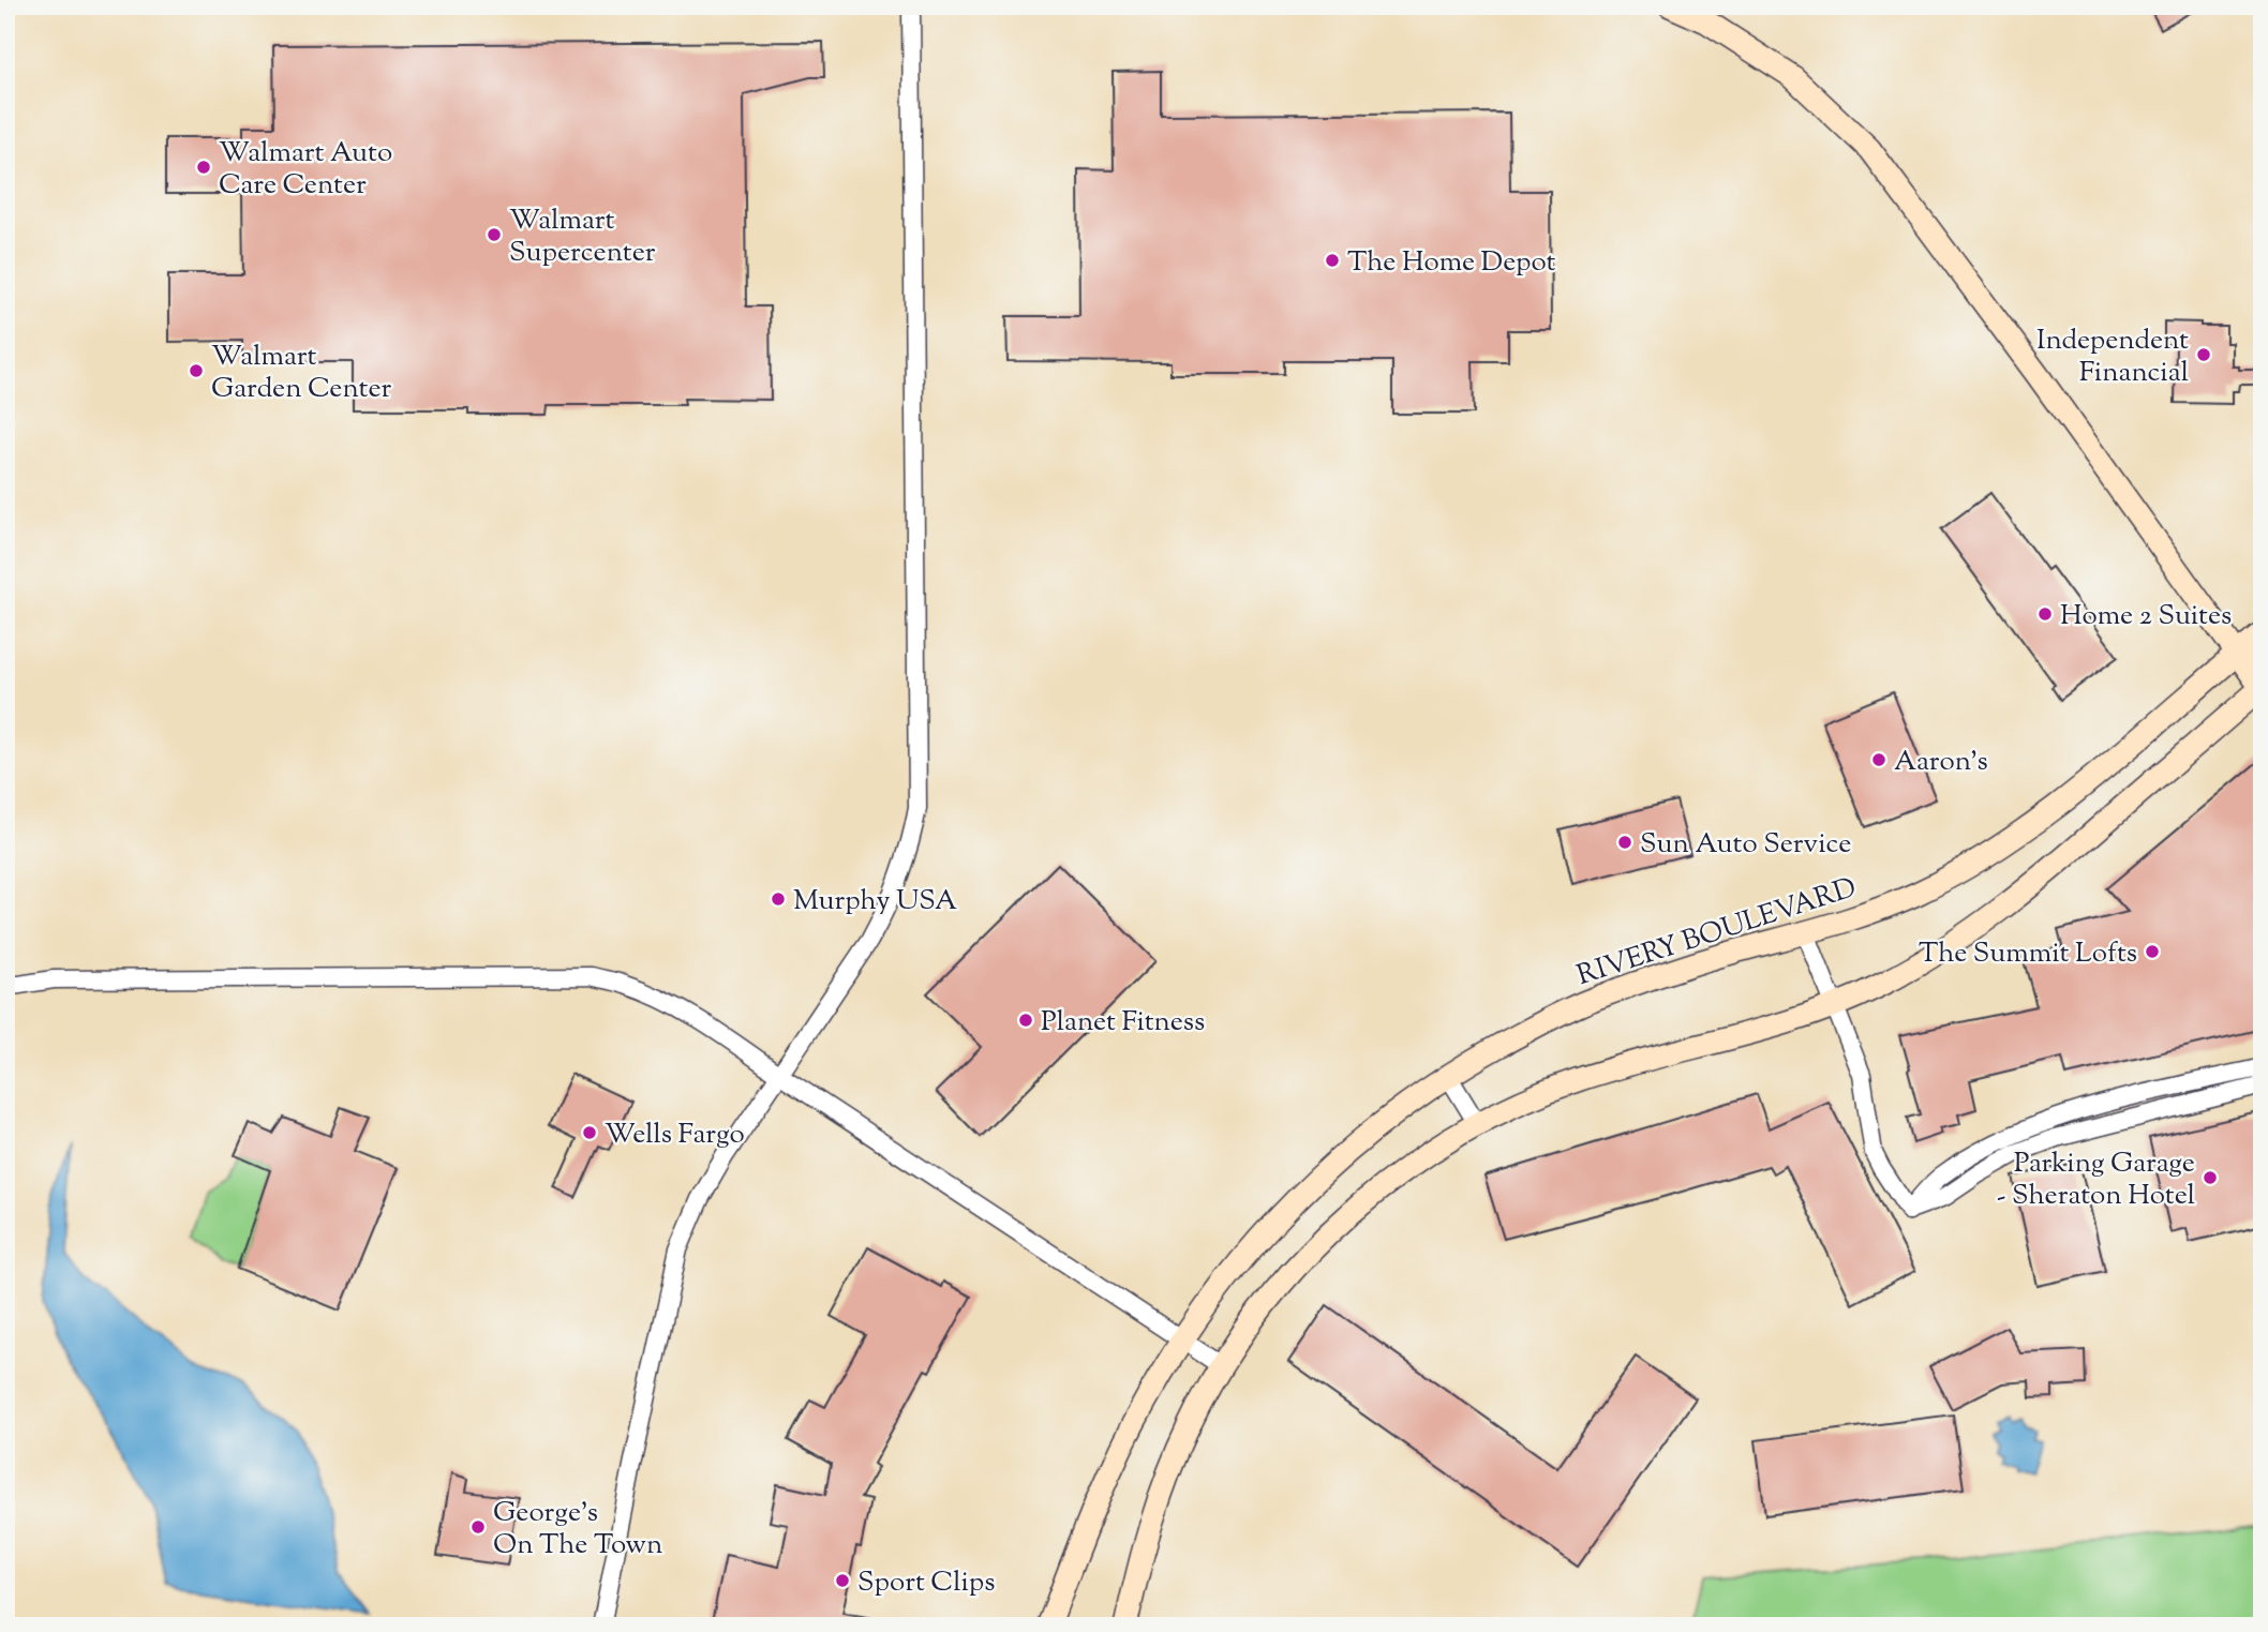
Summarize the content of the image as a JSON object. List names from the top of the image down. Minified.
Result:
{"streets":{"street":["RIVERY BOULEVARD"]},"places":["Walmart Auto Care Center","Walmart Supercenter","The Home Depot","Independent Financial","Walmart Garden Center","Home 2 Suites","Aaron's","Sun Auto Service","Murphy USA","The Summit Lofts","Planet Fitness","Wells Fargo","Parking Garage - Sheraton Hotel","George's On The Town","Sport Clips"]}
